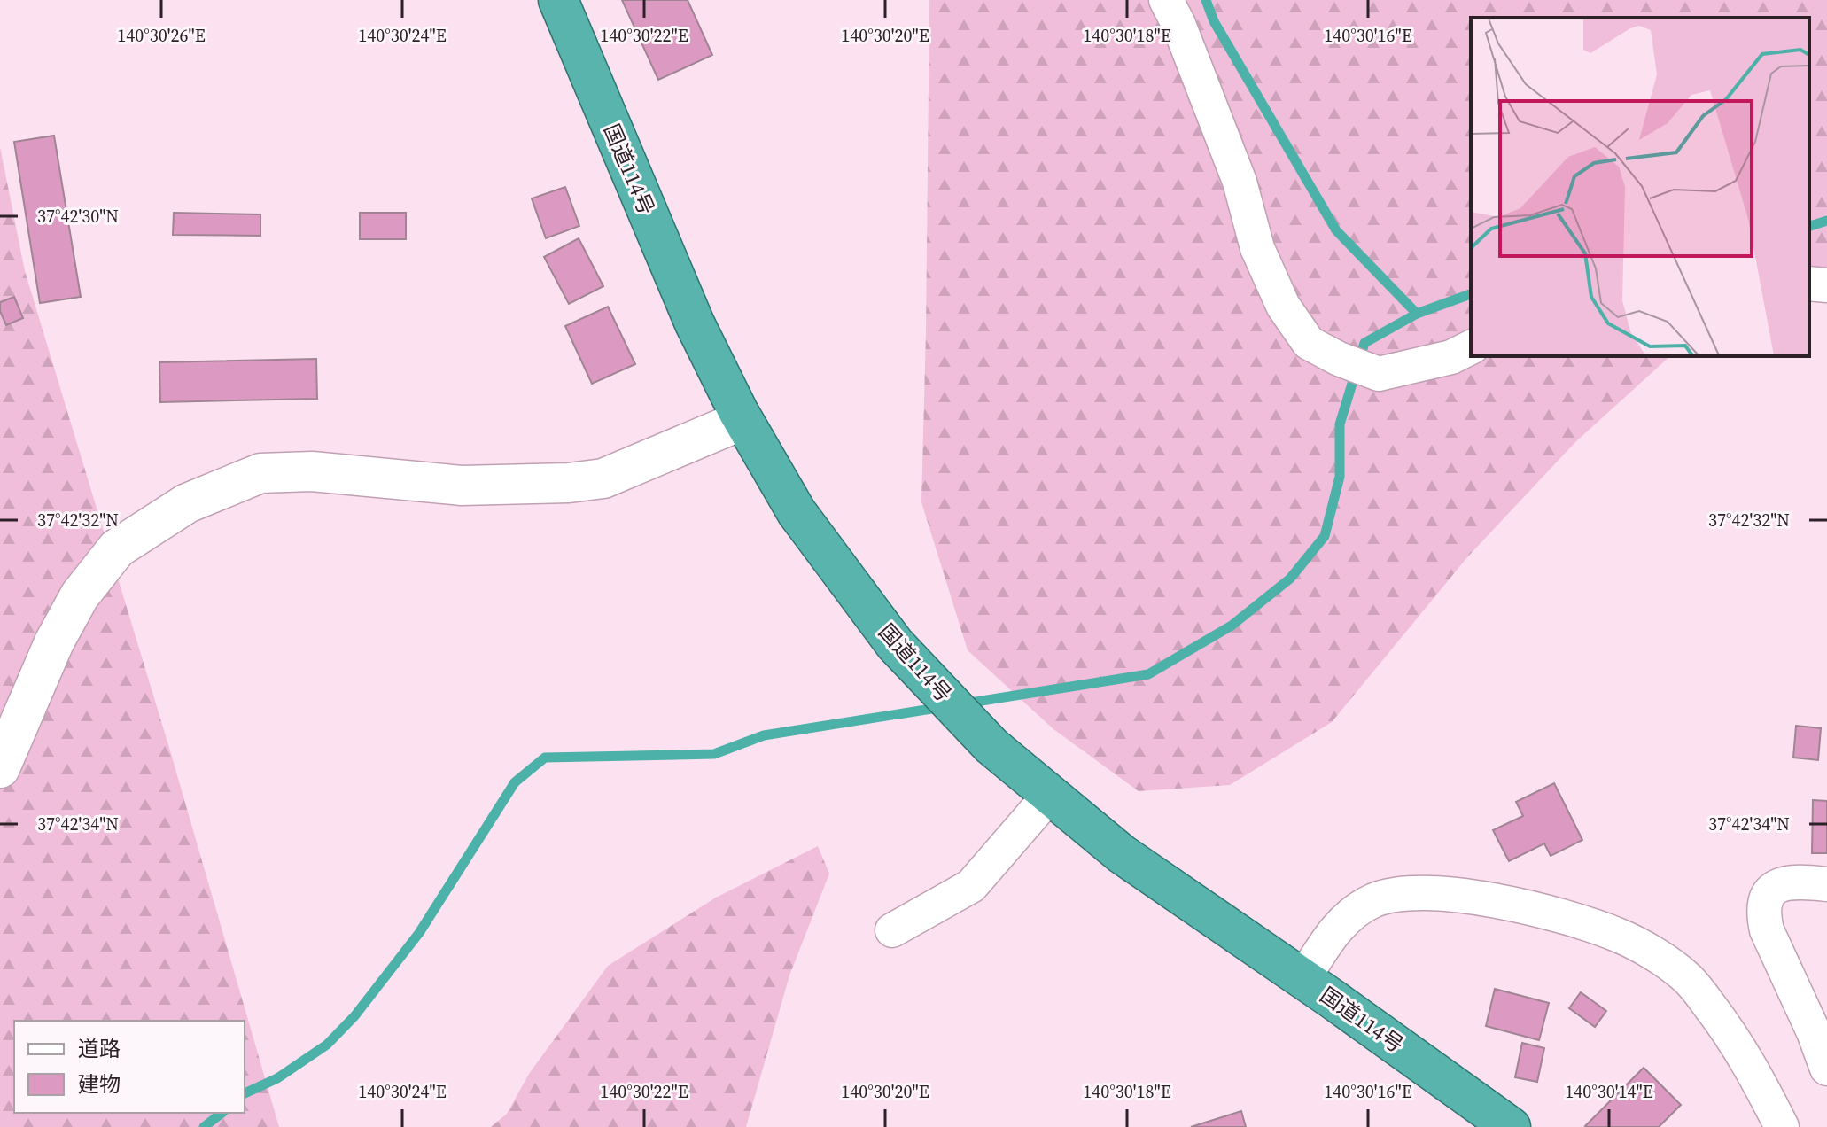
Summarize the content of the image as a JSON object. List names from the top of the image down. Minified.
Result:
{"streets":{"highway":["国道114号"]},"legend":["道路","建物"],"coordinates":["140°30'26\"E","140°30'24\"E","140°30'22\"E","140°30'20\"E","140°30'18\"E","140°30'16\"E","37°42'30\"N","37°42'32\"N","37°42'34\"N","140°30'14\"E"]}
